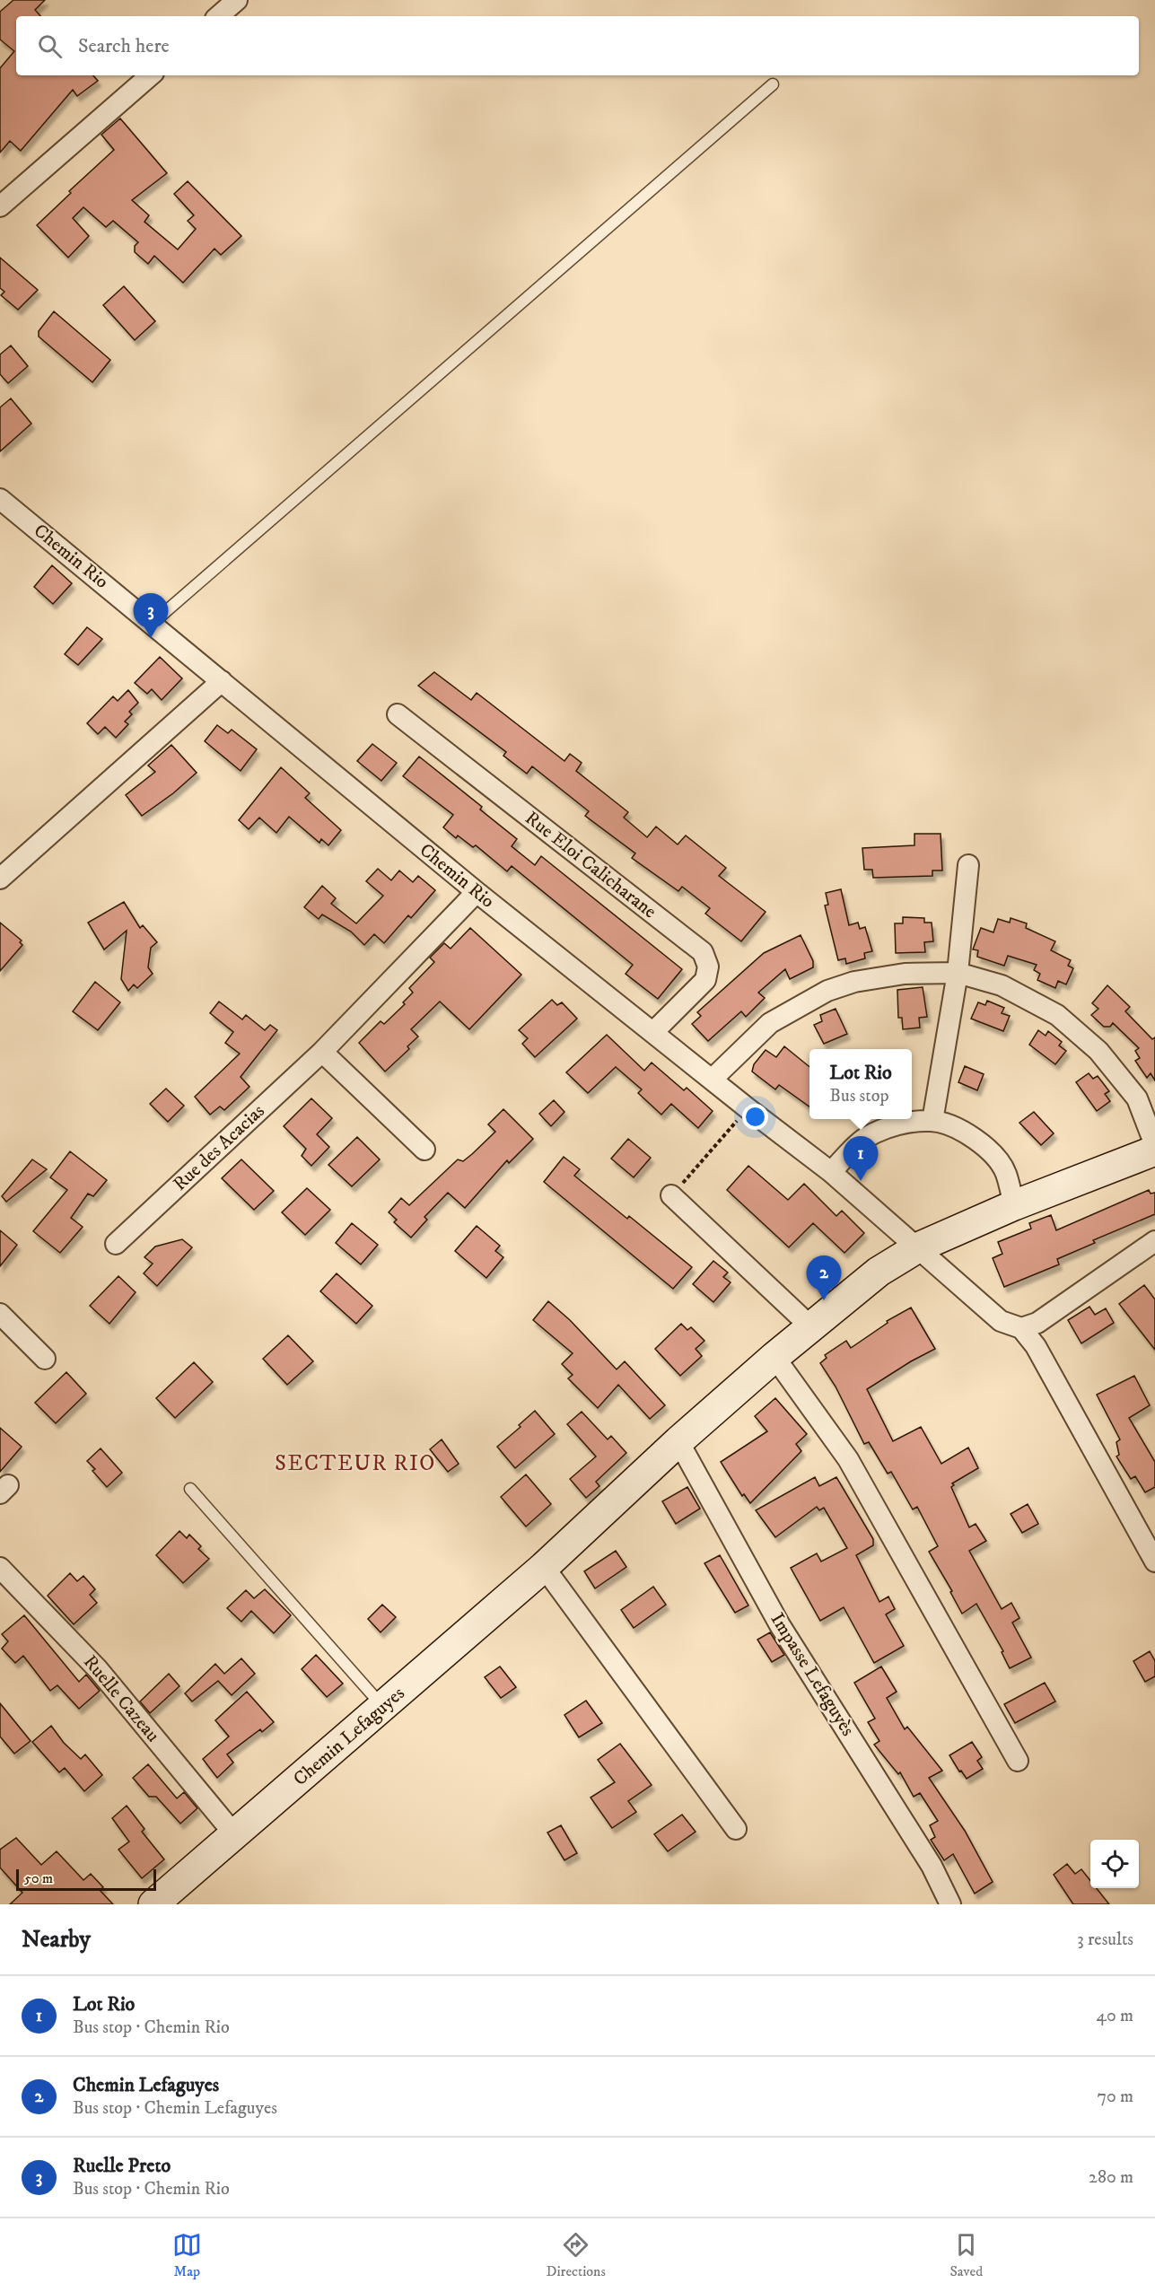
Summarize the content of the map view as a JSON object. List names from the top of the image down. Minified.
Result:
{"streets":{"main road":["Chemin Lefaguyes"],"street":["Chemin Rio","Rue Eloi Calicharane","Rue des Acacias","Impasse Lefaguyès","Ruelle Cazeau"]},"crossings":[["Chemin Rio","Rue Eloi Calicharane"],["Chemin Rio","Rue des Acacias"],["Chemin Rio","Chemin Lefaguyes"],["Impasse Lefaguyès","Chemin Lefaguyes"],["Ruelle Cazeau","Chemin Lefaguyes"]],"districts":["SECTEUR RIO"],"scale_bar":"50 m","page":{"search":"Search here","pins":["3","1","2"],"popup":["Lot Rio","Bus stop"],"scale":"50 m","heading":["Nearby","3 results"],"list":[{"mark":"1","name":"Lot Rio","note":"Bus stop · Chemin Rio","value":"40 m"},{"mark":"2","name":"Chemin Lefaguyes","note":"Bus stop · Chemin Lefaguyes","value":"70 m"},{"mark":"3","name":"Ruelle Preto","note":"Bus stop · Chemin Rio","value":"280 m"}],"nav":["Map","Directions","Saved"]}}
